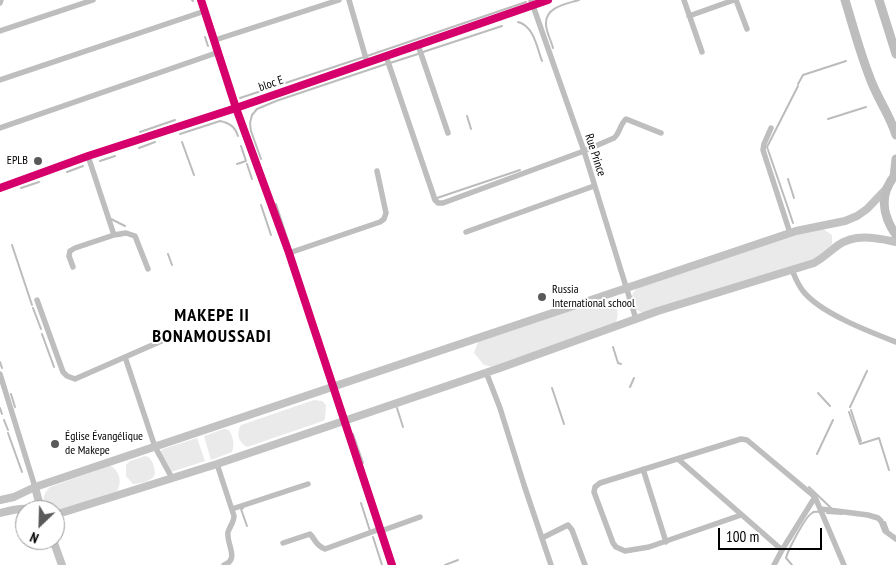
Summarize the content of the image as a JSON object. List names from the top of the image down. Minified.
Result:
{"streets":{"street":["bloc E","Rue Prince"]},"crossings":[["bloc E","Rue Prince"]],"districts":["MAKEPE II BONAMOUSSADI"],"places":["EPLB","Russia International school","Église Évangélique de Makepe"],"scale_bar":"100 m","north":"bottom left"}
